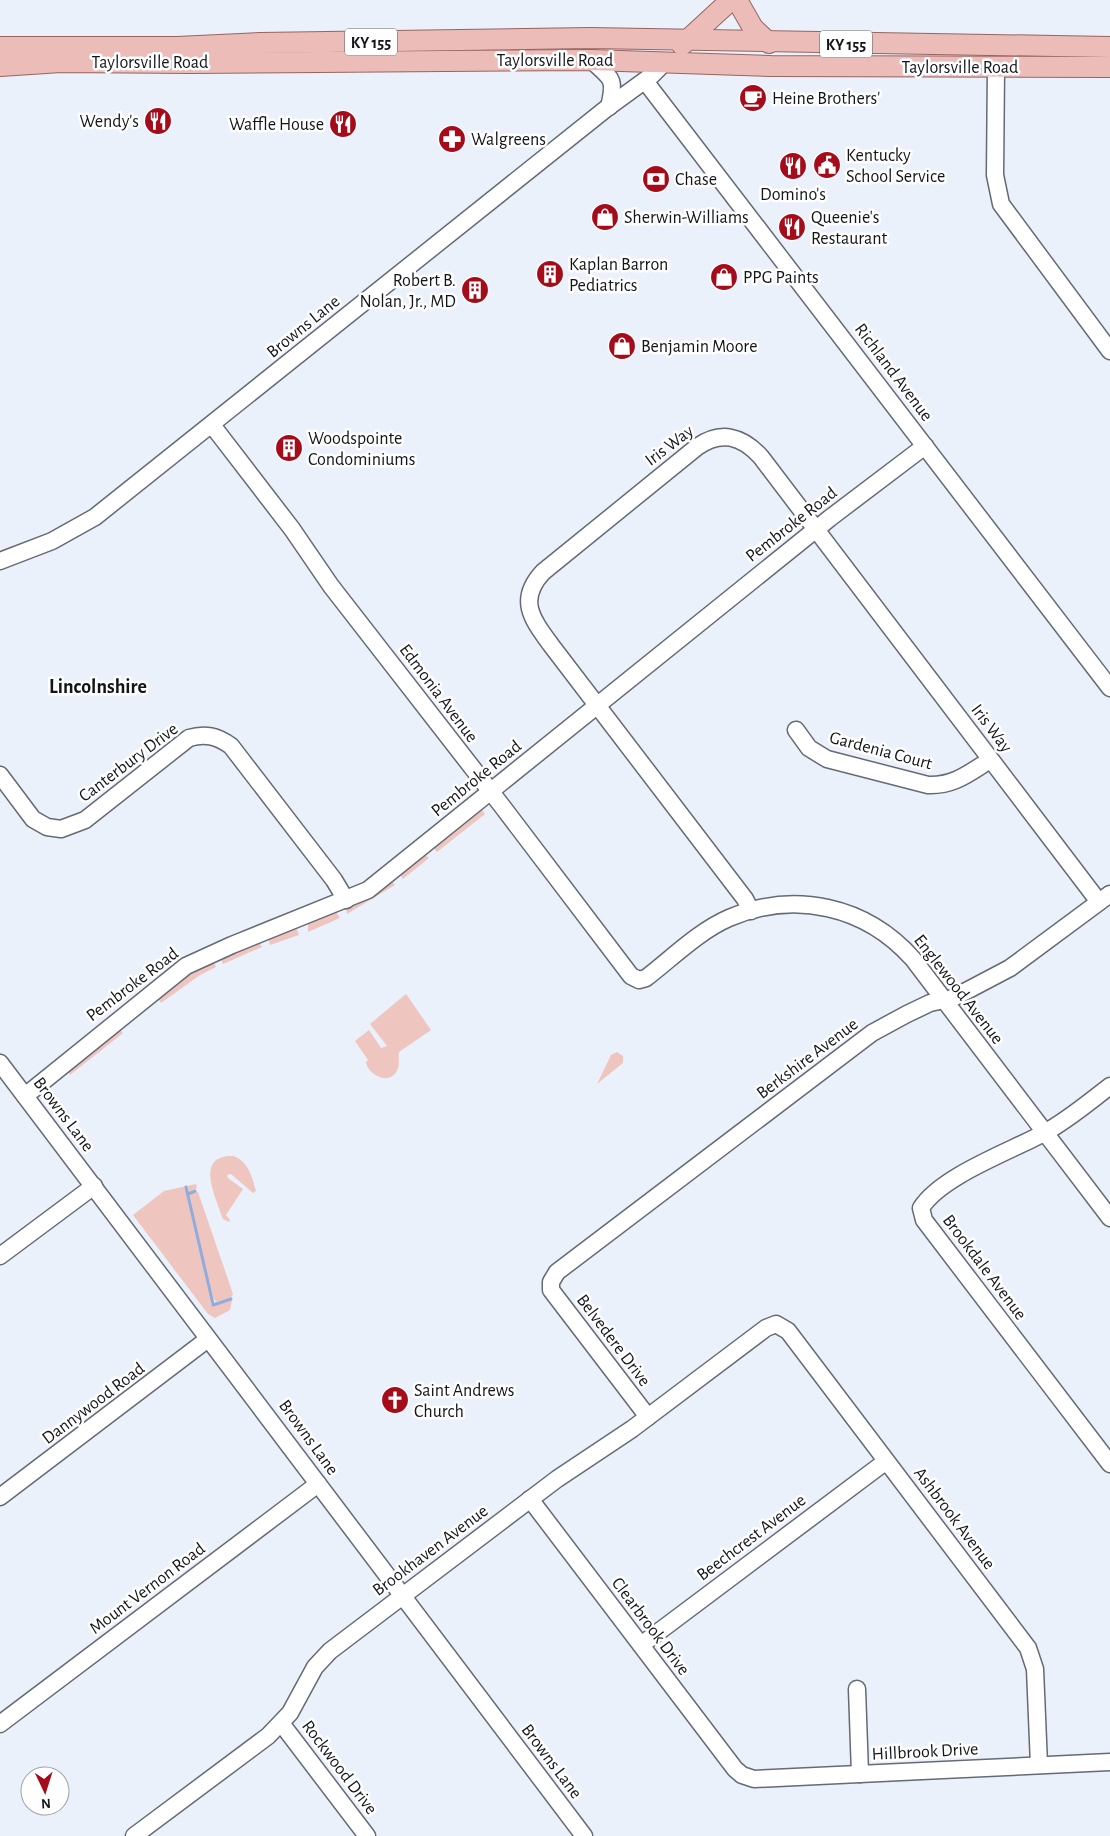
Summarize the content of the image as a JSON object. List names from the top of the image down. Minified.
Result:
{"streets":{"main road":["KY 155","Taylorsville Road"],"street":["Browns Lane","Richland Avenue","Iris Way","Pembroke Road","Edmonia Avenue","Gardenia Court","Canterbury Drive","Englewood Avenue","Berkshire Avenue","Brookdale Avenue","Belvedere Drive","Dannywood Road","Ashbrook Avenue","Beechcrest Avenue","Brookhaven Avenue","Mount Vernon Road","Clearbrook Drive","Hillbrook Drive","Rockwood Drive"]},"crossings":[["Taylorsville Road","Browns Lane"],["Browns Lane","Richland Avenue"],["Browns Lane","Pembroke Road"],["Browns Lane","Edmonia Avenue"],["Browns Lane","Dannywood Road"],["Browns Lane","Brookhaven Avenue"],["Browns Lane","Mount Vernon Road"],["Richland Avenue","Pembroke Road"],["Iris Way","Pembroke Road"],["Iris Way","Gardenia Court"],["Iris Way","Englewood Avenue"],["Iris Way","Berkshire Avenue"],["Pembroke Road","Edmonia Avenue"],["Pembroke Road","Canterbury Drive"],["Edmonia Avenue","Englewood Avenue"],["Englewood Avenue","Berkshire Avenue"],["Englewood Avenue","Brookdale Avenue"],["Berkshire Avenue","Belvedere Drive"],["Belvedere Drive","Brookhaven Avenue"],["Ashbrook Avenue","Beechcrest Avenue"],["Ashbrook Avenue","Brookhaven Avenue"],["Ashbrook Avenue","Hillbrook Drive"],["Beechcrest Avenue","Clearbrook Drive"],["Brookhaven Avenue","Clearbrook Drive"],["Brookhaven Avenue","Rockwood Drive"],["Clearbrook Drive","Hillbrook Drive"]],"districts":["Lincolnshire"],"places":{"cafe":["Heine Brothers'"],"restaurant":["Wendy's","Waffle House","Domino's","Queenie's Restaurant"],"pharmacy":["Walgreens"],"public building":["Kentucky School Service"],"bank":["Chase"],"shop":["Sherwin-Williams","PPG Paints","Benjamin Moore"],"building":["Kaplan Barron Pediatrics","Robert B. Nolan, Jr., MD","Woodspointe Condominiums"],"church":["Saint Andrews Church"]},"north":"bottom"}
